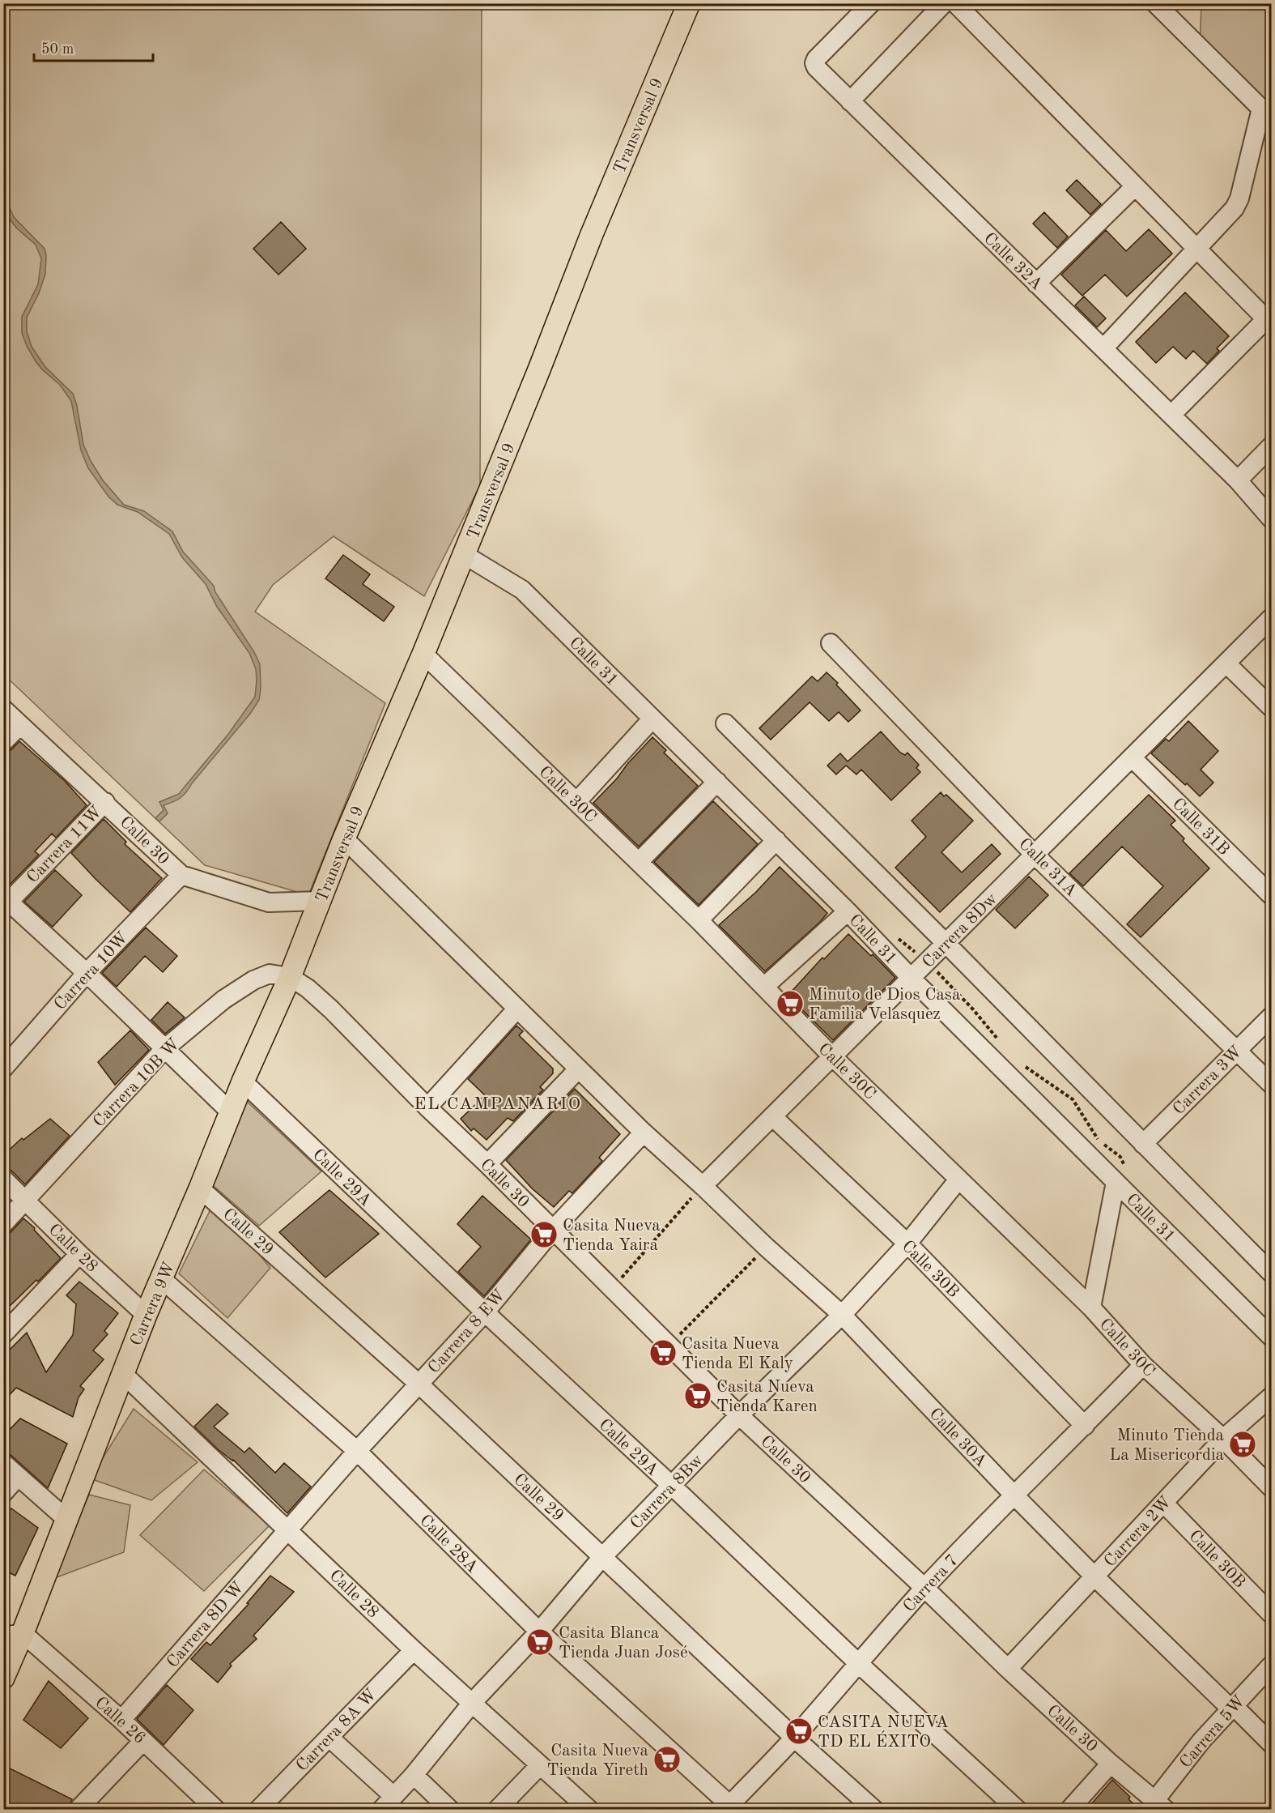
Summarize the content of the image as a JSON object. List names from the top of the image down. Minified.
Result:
{"streets":{"main road":["Transversal 9","Carrera 9W"],"street":["Calle 32A","Calle 31","Calle 30C","Calle 31B","Calle 30","Carrera 11W","Calle 31A","Carrera 8Dw","Carrera 10W","Carrera 3W","Carrera 10B W","Calle 29A","Calle 29","Calle 28","Calle 30B","Carrera 8 EW","Calle 30A","Carrera 8Bw","Carrera 2W","Calle 28A","Carrera 7","Carrera 8D W","Calle 26","Carrera 8A W","Carrera 5W"]},"crossings":[["Transversal 9","Calle 31"],["Transversal 9","Calle 30C"],["Transversal 9","Calle 30"],["Transversal 9","Carrera 10B W"],["Transversal 9","Carrera 9W"],["Transversal 9","Calle 30A"],["Calle 31","Carrera 8Dw"],["Calle 30C","Carrera 8Dw"],["Calle 30C","Carrera 8Bw"],["Calle 30C","Carrera 2W"],["Calle 30C","Carrera 7"],["Calle 31B","Carrera 8Dw"],["Calle 30","Carrera 11W"],["Calle 30","Carrera 10W"],["Calle 30","Carrera 10B W"],["Calle 30","Carrera 9W"],["Calle 30","Carrera 8 EW"],["Calle 30","Carrera 8Bw"],["Calle 30","Carrera 2W"],["Calle 30","Carrera 7"],["Calle 30","Carrera 5W"],["Calle 31A","Carrera 8Dw"],["Calle 31A","Carrera 3W"],["Carrera 8Dw","Calle 30B"],["Carrera 8Dw","Calle 30A"],["Carrera 10B W","Calle 28"],["Carrera 10B W","Carrera 9W"],["Calle 29A","Carrera 9W"],["Calle 29A","Carrera 8 EW"],["Calle 29A","Carrera 8Bw"],["Calle 29A","Carrera 7"],["Calle 29","Carrera 9W"],["Calle 29","Carrera 8 EW"],["Calle 29","Carrera 8Bw"],["Calle 29","Carrera 7"],["Calle 28","Carrera 9W"],["Calle 28","Carrera 8 EW"],["Calle 28","Carrera 8Bw"],["Calle 28","Carrera 8D W"],["Calle 28","Carrera 8A W"],["Calle 30B","Carrera 8Bw"],["Calle 30B","Carrera 2W"],["Calle 30B","Carrera 7"],["Carrera 9W","Calle 28A"],["Carrera 9W","Calle 26"],["Carrera 8 EW","Calle 30A"],["Carrera 8 EW","Calle 28A"],["Carrera 8 EW","Carrera 8D W"],["Calle 30A","Carrera 8Bw"],["Calle 30A","Carrera 2W"],["Calle 30A","Carrera 7"],["Calle 30A","Carrera 5W"],["Carrera 8Bw","Calle 28A"],["Calle 28A","Carrera 7"],["Carrera 8D W","Calle 26"]],"districts":["EL CAMPANARIO"],"places":{"supermarket":["Minuto de Dios Casa Familia Velasquez","Casita Nueva Tienda Yaira","Casita Nueva Tienda El Kaly","Casita Nueva Tienda Karen","Minuto Tienda La Misericordia","Casita Blanca Tienda Juan José","CASITA NUEVA TD EL ÉXITO","Casita Nueva Tienda Yireth"]},"scale_bar":"50 m"}
